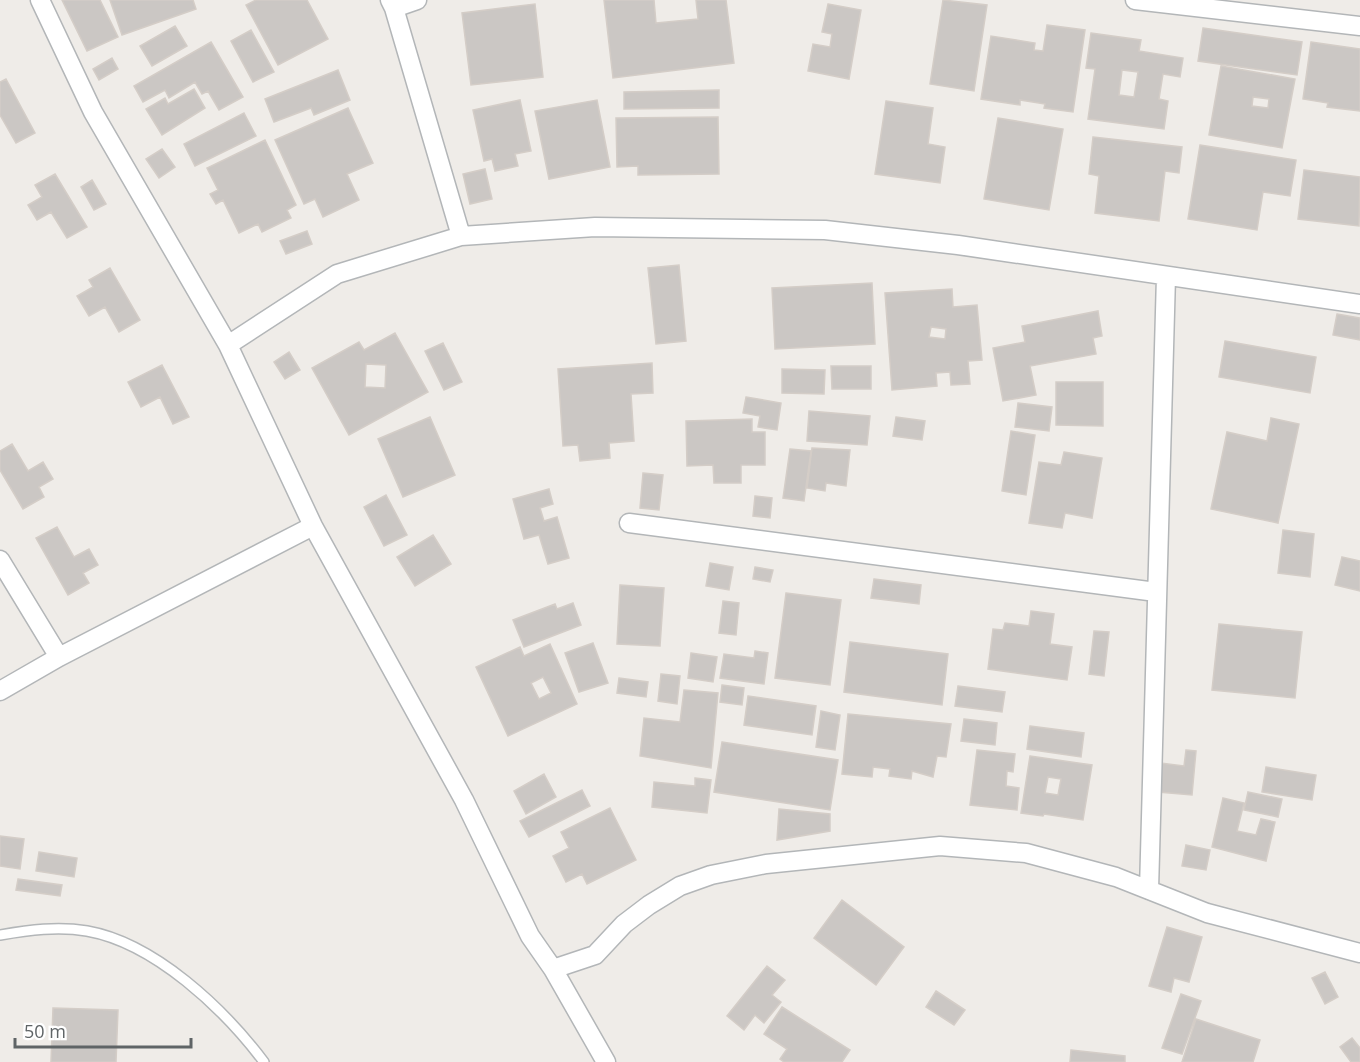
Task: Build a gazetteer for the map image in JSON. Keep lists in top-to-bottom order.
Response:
{
  "scale_bar": "50 m"
}
